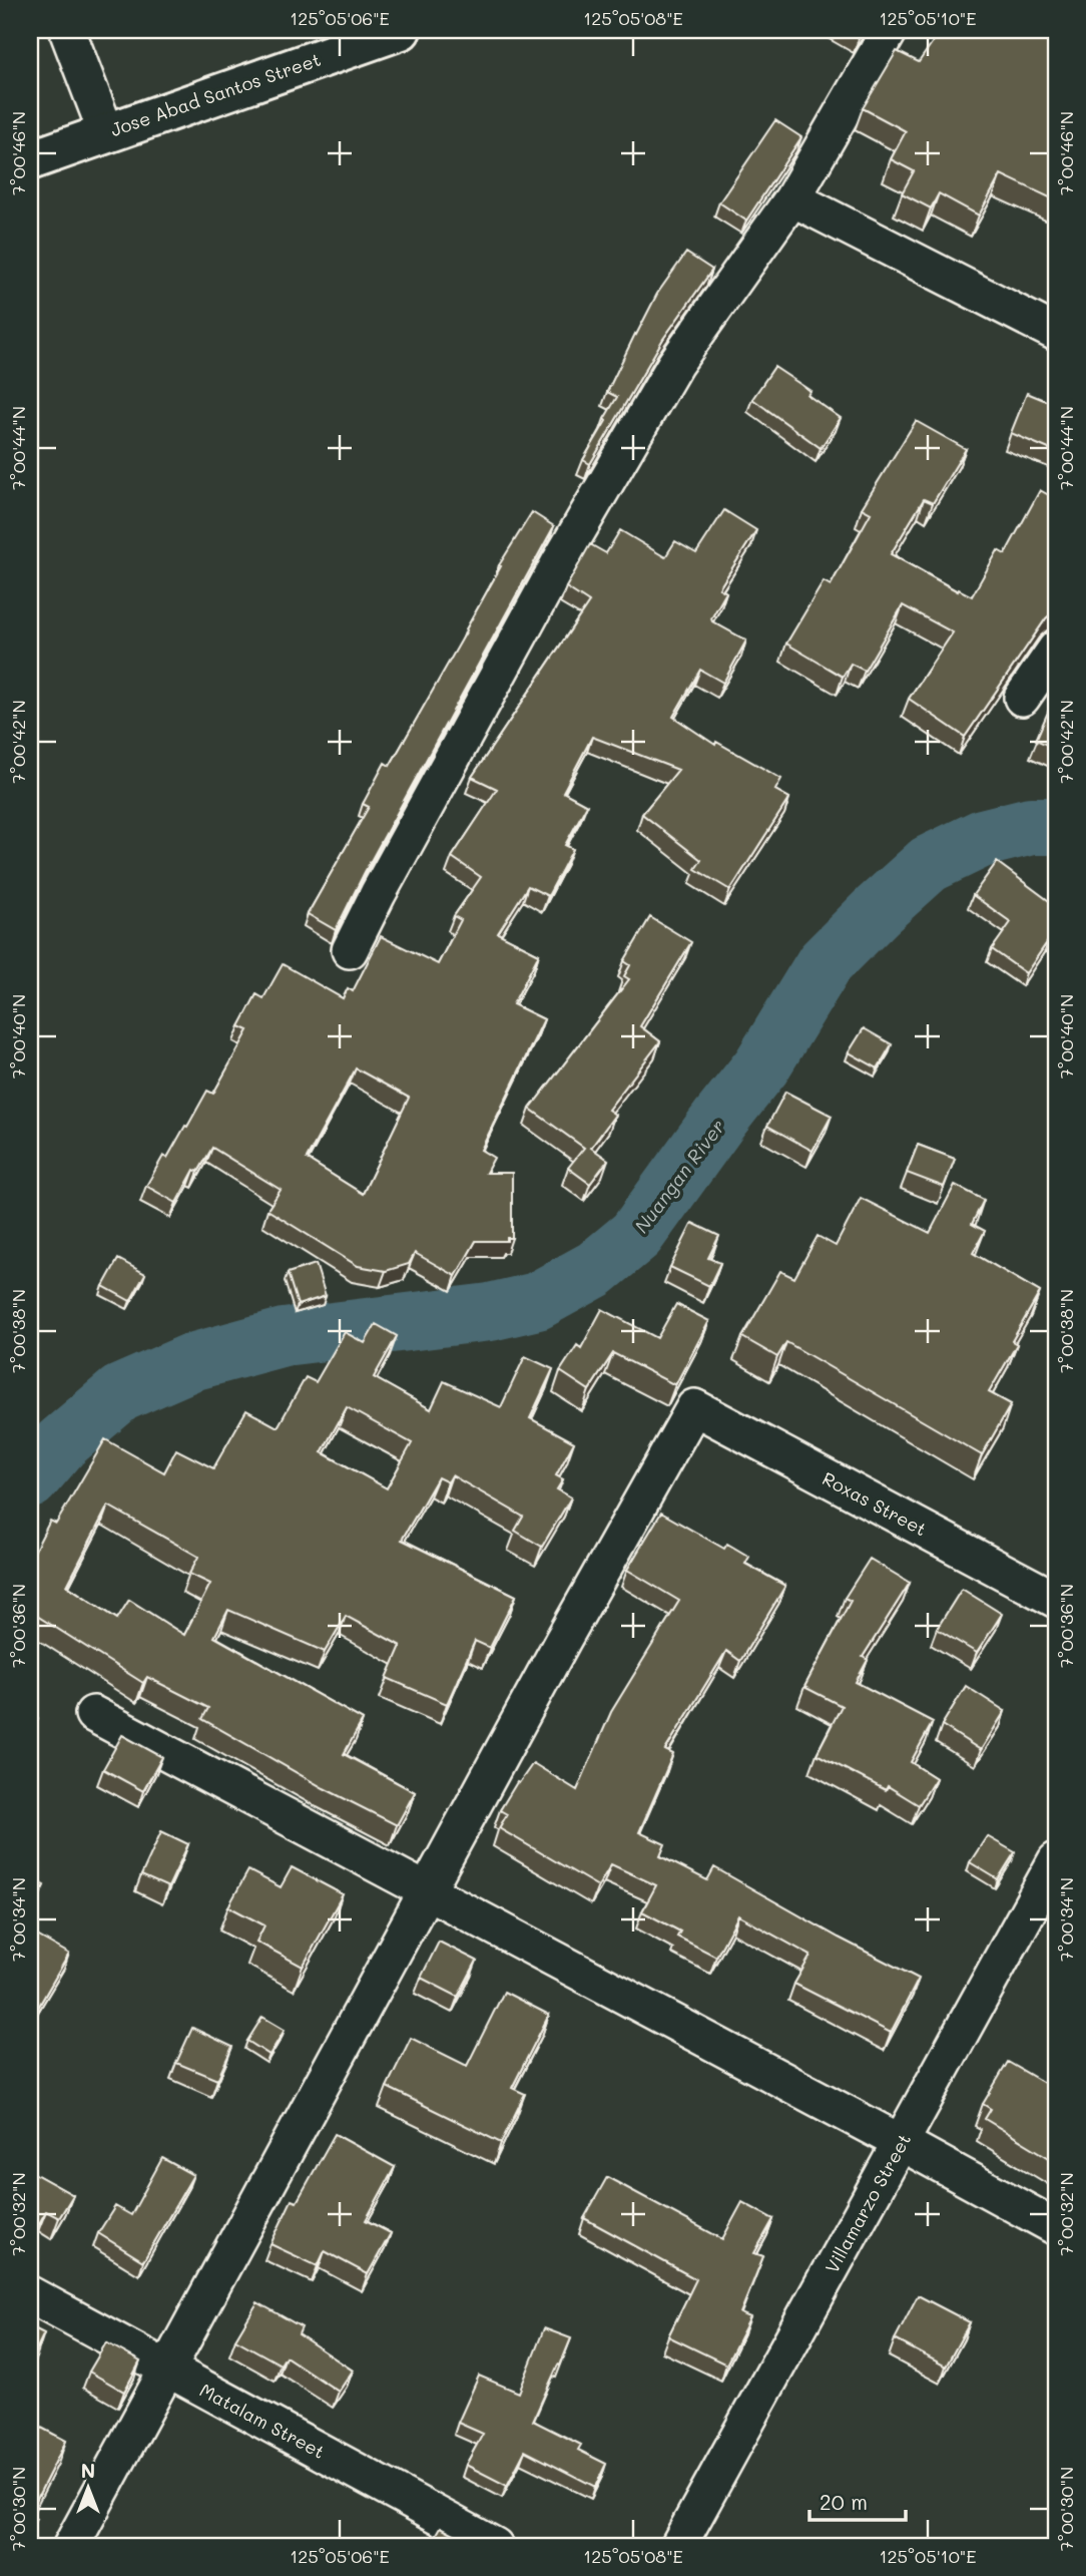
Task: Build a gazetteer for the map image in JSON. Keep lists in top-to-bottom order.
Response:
{
  "streets": {
    "main road": ["Jose Abad Santos Street"],
    "street": ["Roxas Street", "Villamarzo Street", "Matalam Street"]
  },
  "water": ["Nuangan River"],
  "scale_bar": "20 m",
  "north": "top",
  "coordinates": [
    "125°05'06\"E",
    "125°05'08\"E",
    "125°05'10\"E",
    "7°00'46\"N",
    "7°00'44\"N",
    "7°00'42\"N",
    "7°00'40\"N",
    "7°00'38\"N",
    "7°00'36\"N",
    "7°00'34\"N",
    "7°00'32\"N",
    "7°00'30\"N"
  ]
}
